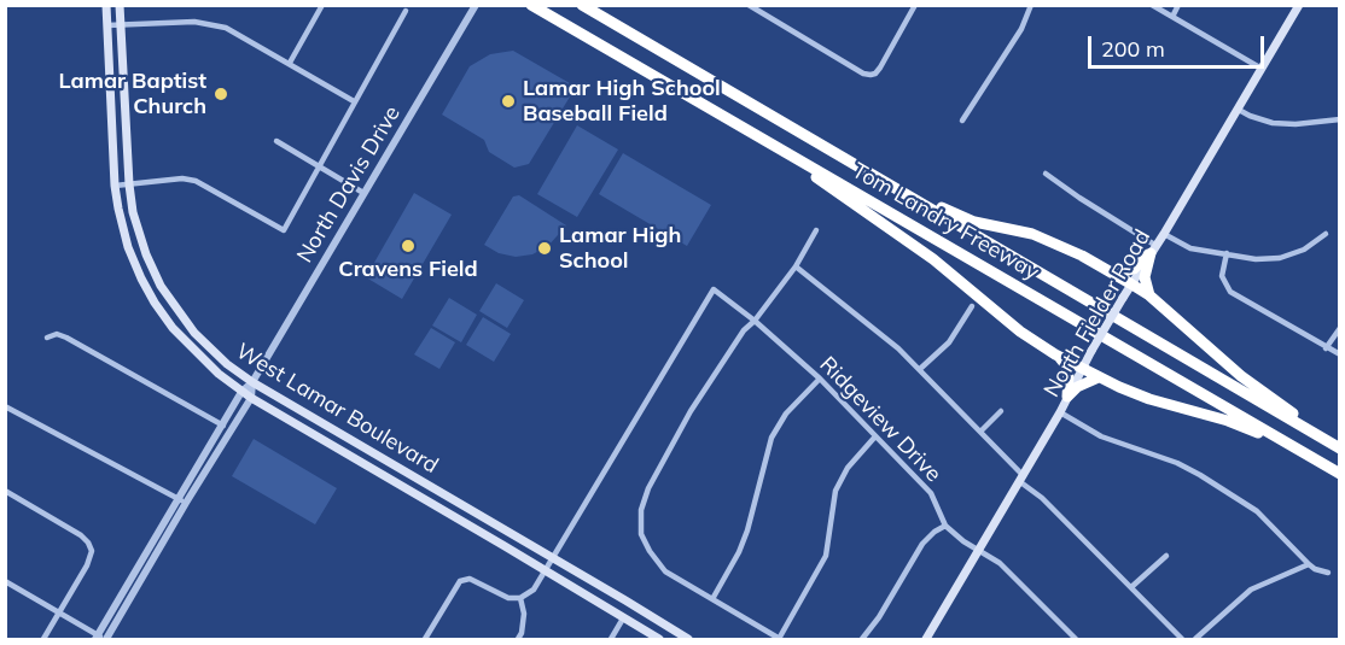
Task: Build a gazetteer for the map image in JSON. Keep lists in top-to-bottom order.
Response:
{
  "streets": {
    "highway": ["Tom Landry Freeway"],
    "main road": ["North Fielder Road", "West Lamar Boulevard"],
    "street": ["North Davis Drive", "Ridgeview Drive"]
  },
  "crossings": [
    ["North Davis Drive", "West Lamar Boulevard"],
    ["North Fielder Road", "Ridgeview Drive"],
    ["West Lamar Boulevard", "Ridgeview Drive"]
  ],
  "places": [
    "Lamar Baptist Church",
    "Lamar High School Baseball Field",
    "Cravens Field",
    "Lamar High School"
  ],
  "scale_bar": "200 m"
}
